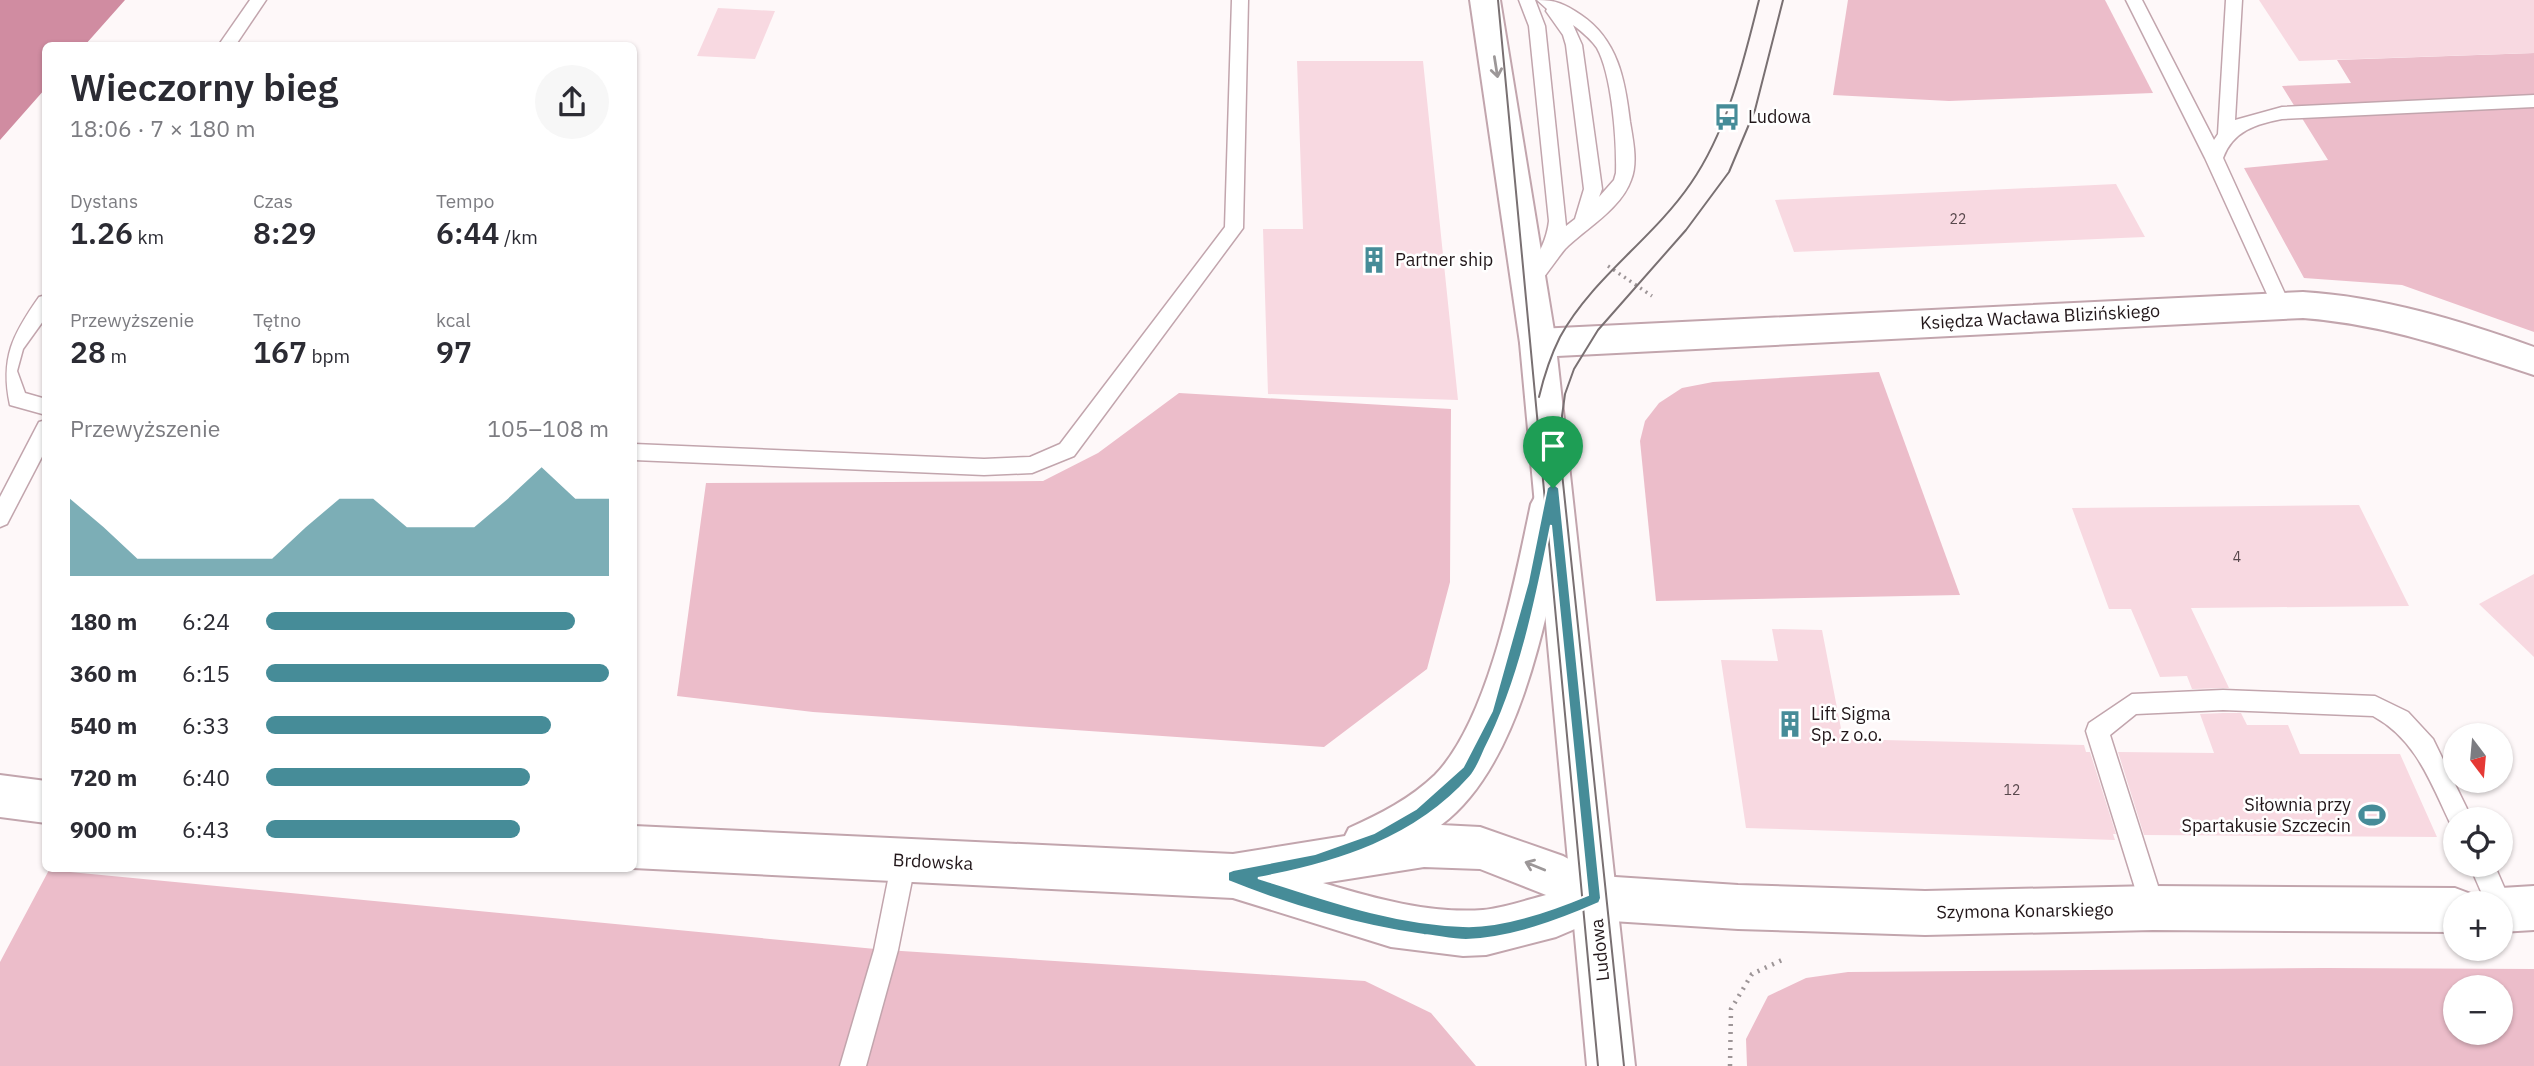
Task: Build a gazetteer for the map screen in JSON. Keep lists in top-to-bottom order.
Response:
{
  "streets": {
    "street": [
      "Księdza Wacława Blizińskiego",
      "Brdowska",
      "Szymona Konarskiego",
      "Ludowa"
    ]
  },
  "crossings": [
    ["Księdza Wacława Blizińskiego", "Ludowa"],
    ["Brdowska", "Szymona Konarskiego"],
    ["Brdowska", "Ludowa"],
    ["Szymona Konarskiego", "Ludowa"]
  ],
  "places": {
    "bus stop": ["Ludowa"],
    "building": ["Partner ship", "Lift Sigma Sp. z o.o."],
    "sports": ["Siłownia przy Spartakusie Szczecin"]
  },
  "house_numbers": ["22", "4", "12"],
  "north": "bottom",
  "page": {
    "heading": ["Wieczorny bieg", "18:06 · 7 × 180 m"],
    "stats": [
      ["Dystans", "1.26 km"],
      ["Czas", "8:29"],
      ["Tempo", "6:44 /km"],
      ["Przewyższenie", "28 m"],
      ["Tętno", "167 bpm"],
      ["kcal", "97"]
    ],
    "chart": ["Przewyższenie", "105–108 m"],
    "list": [
      {
        "name": "180 m",
        "note": "6:24"
      },
      {
        "name": "360 m",
        "note": "6:15"
      },
      {
        "name": "540 m",
        "note": "6:33"
      },
      {
        "name": "720 m",
        "note": "6:40"
      },
      {
        "name": "900 m",
        "note": "6:43"
      }
    ],
    "map_buttons": ["+", "−"]
  }
}
